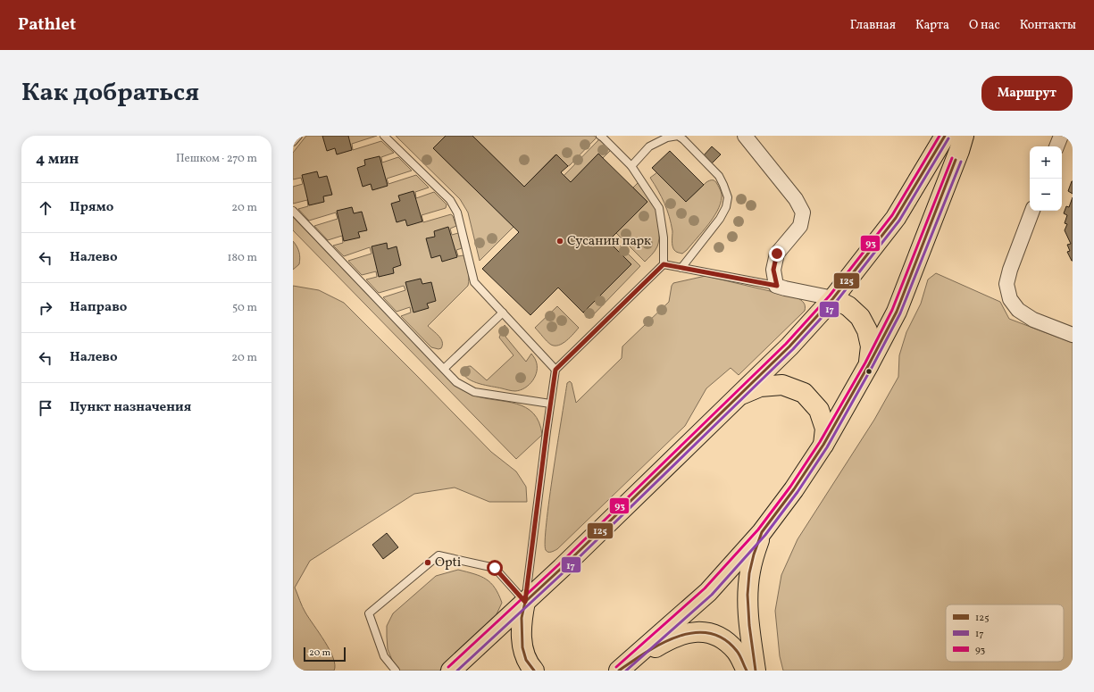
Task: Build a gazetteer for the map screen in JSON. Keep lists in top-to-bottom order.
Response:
{
  "places": ["Сусанин парк", "Opti"],
  "lines": ["transit line 125", "transit line 93", "transit line 17"],
  "legend": ["125", "17", "93"],
  "scale_bar": "20 m",
  "page": {
    "header": "Pathlet",
    "nav": [
      "Главная",
      "Карта",
      "О нас",
      "Контакты"
    ],
    "title": "Как добраться",
    "buttons": "Маршрут",
    "heading": ["4 мин", "Пешком · 270 m"],
    "map_buttons": ["+", "−"],
    "list": [
      ["Прямо", "20 m"],
      ["Налево", "180 m"],
      ["Направо", "50 m"],
      ["Налево", "20 m"],
      "Пункт назначения"
    ],
    "scale": "20 m"
  }
}
